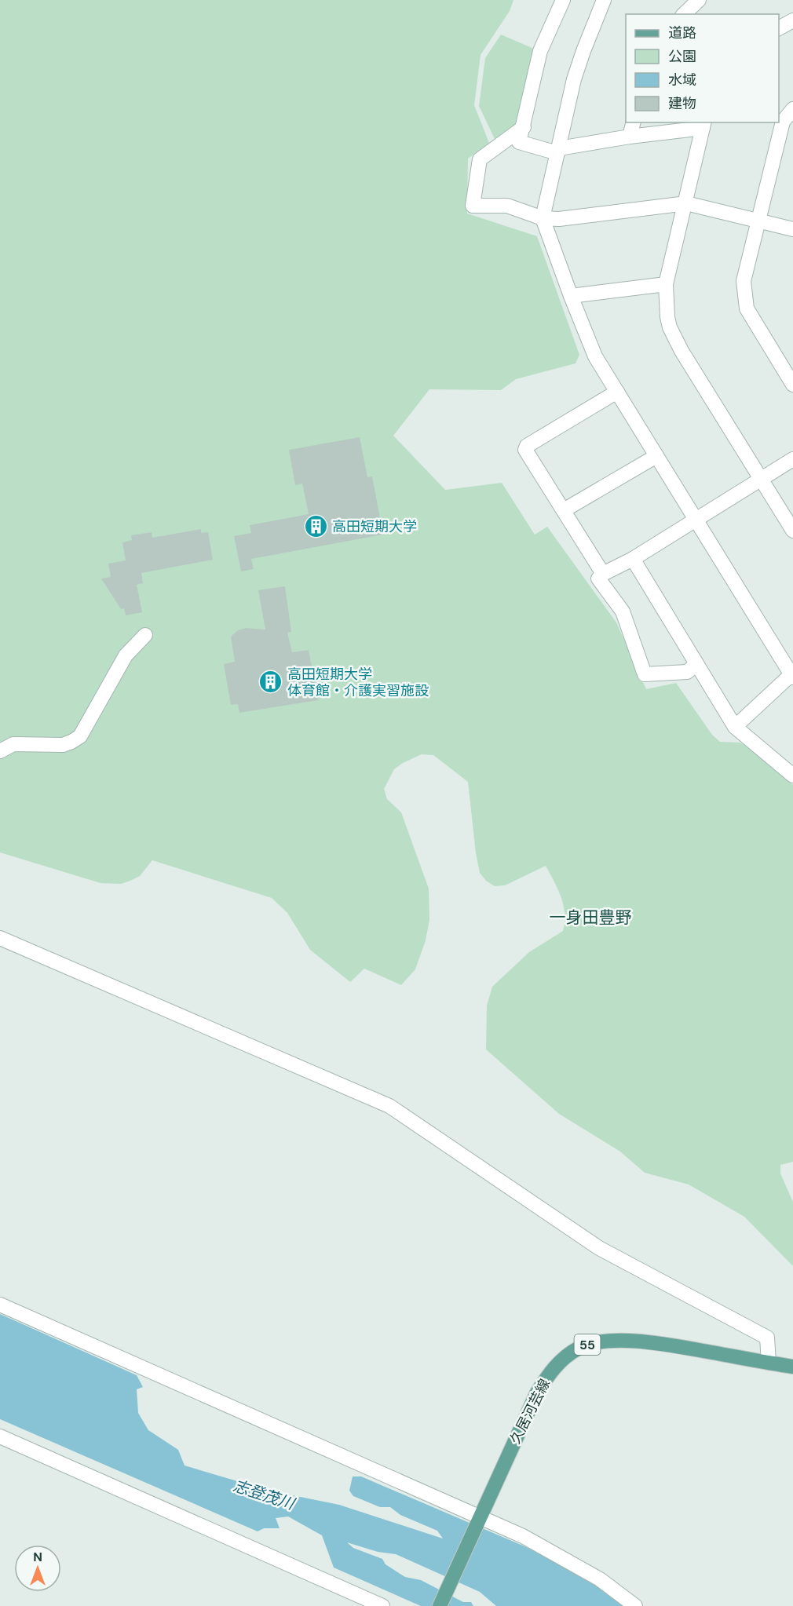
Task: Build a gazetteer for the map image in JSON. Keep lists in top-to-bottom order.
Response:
{
  "streets": {
    "main road": ["55", "久居河芸線"]
  },
  "districts": ["一身田豊野"],
  "water": ["志登茂川"],
  "places": {
    "building": ["高田短期大学", "高田短期大学 体育館・介護実習施設"]
  },
  "legend": [
    "道路",
    "公園",
    "水域",
    "建物"
  ],
  "north": "top"
}
